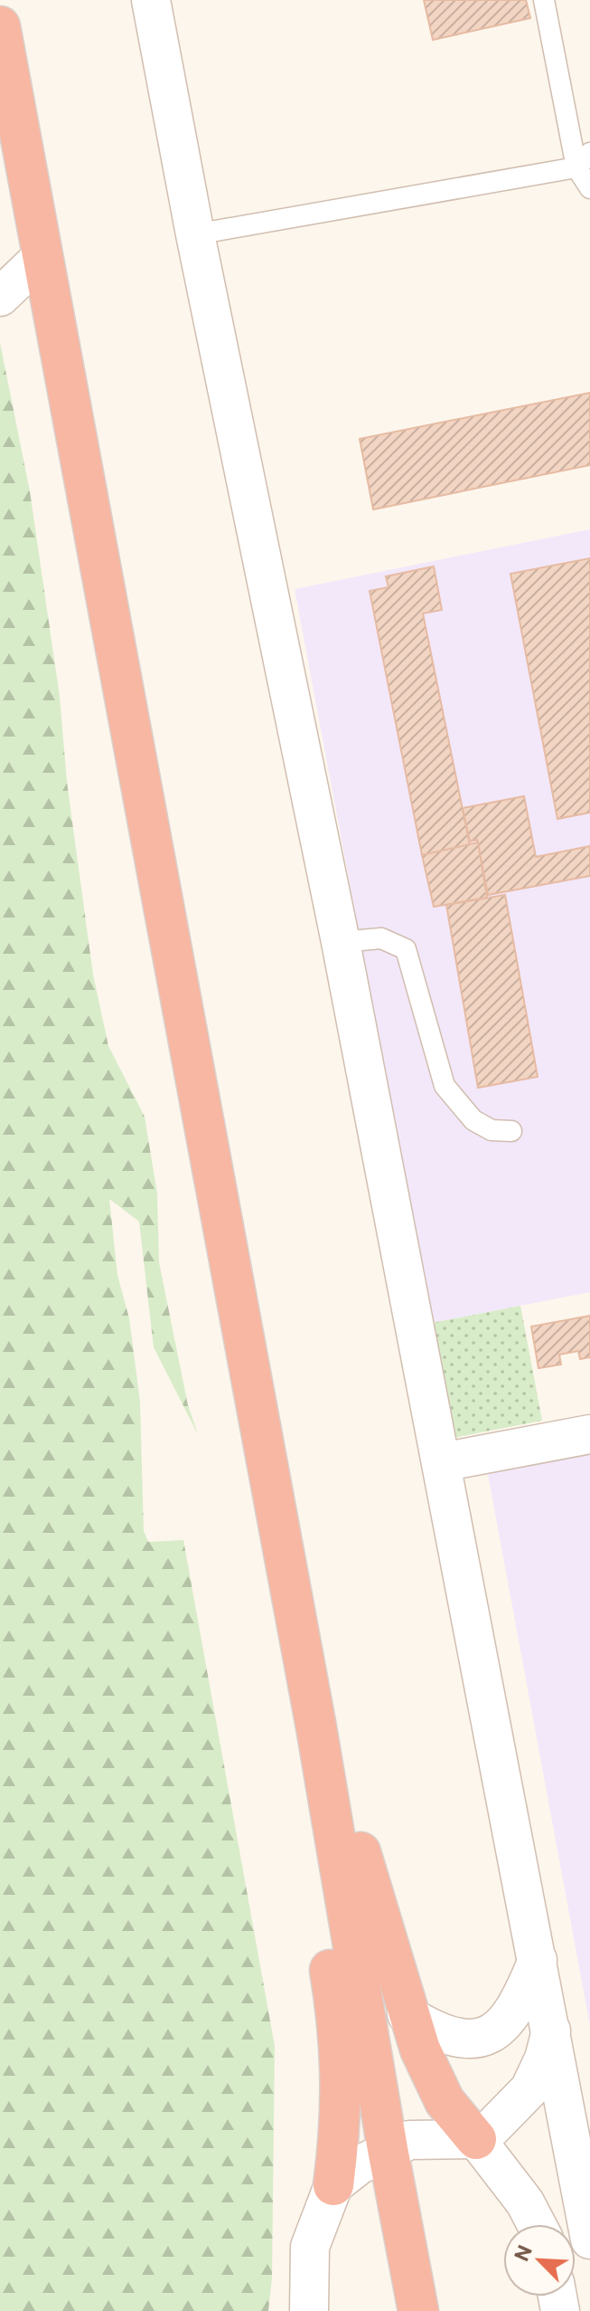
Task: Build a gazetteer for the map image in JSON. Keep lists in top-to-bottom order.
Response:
{
  "north": "top left"
}
